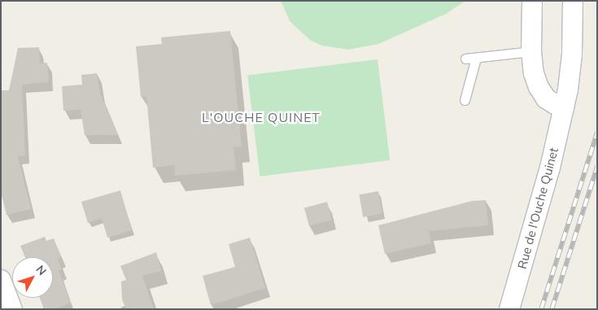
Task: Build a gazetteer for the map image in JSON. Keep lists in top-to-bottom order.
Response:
{
  "streets": {
    "street": ["Rue de l'Ouche Quinet"]
  },
  "districts": ["L'OUCHE QUINET"],
  "north": "top right"
}
